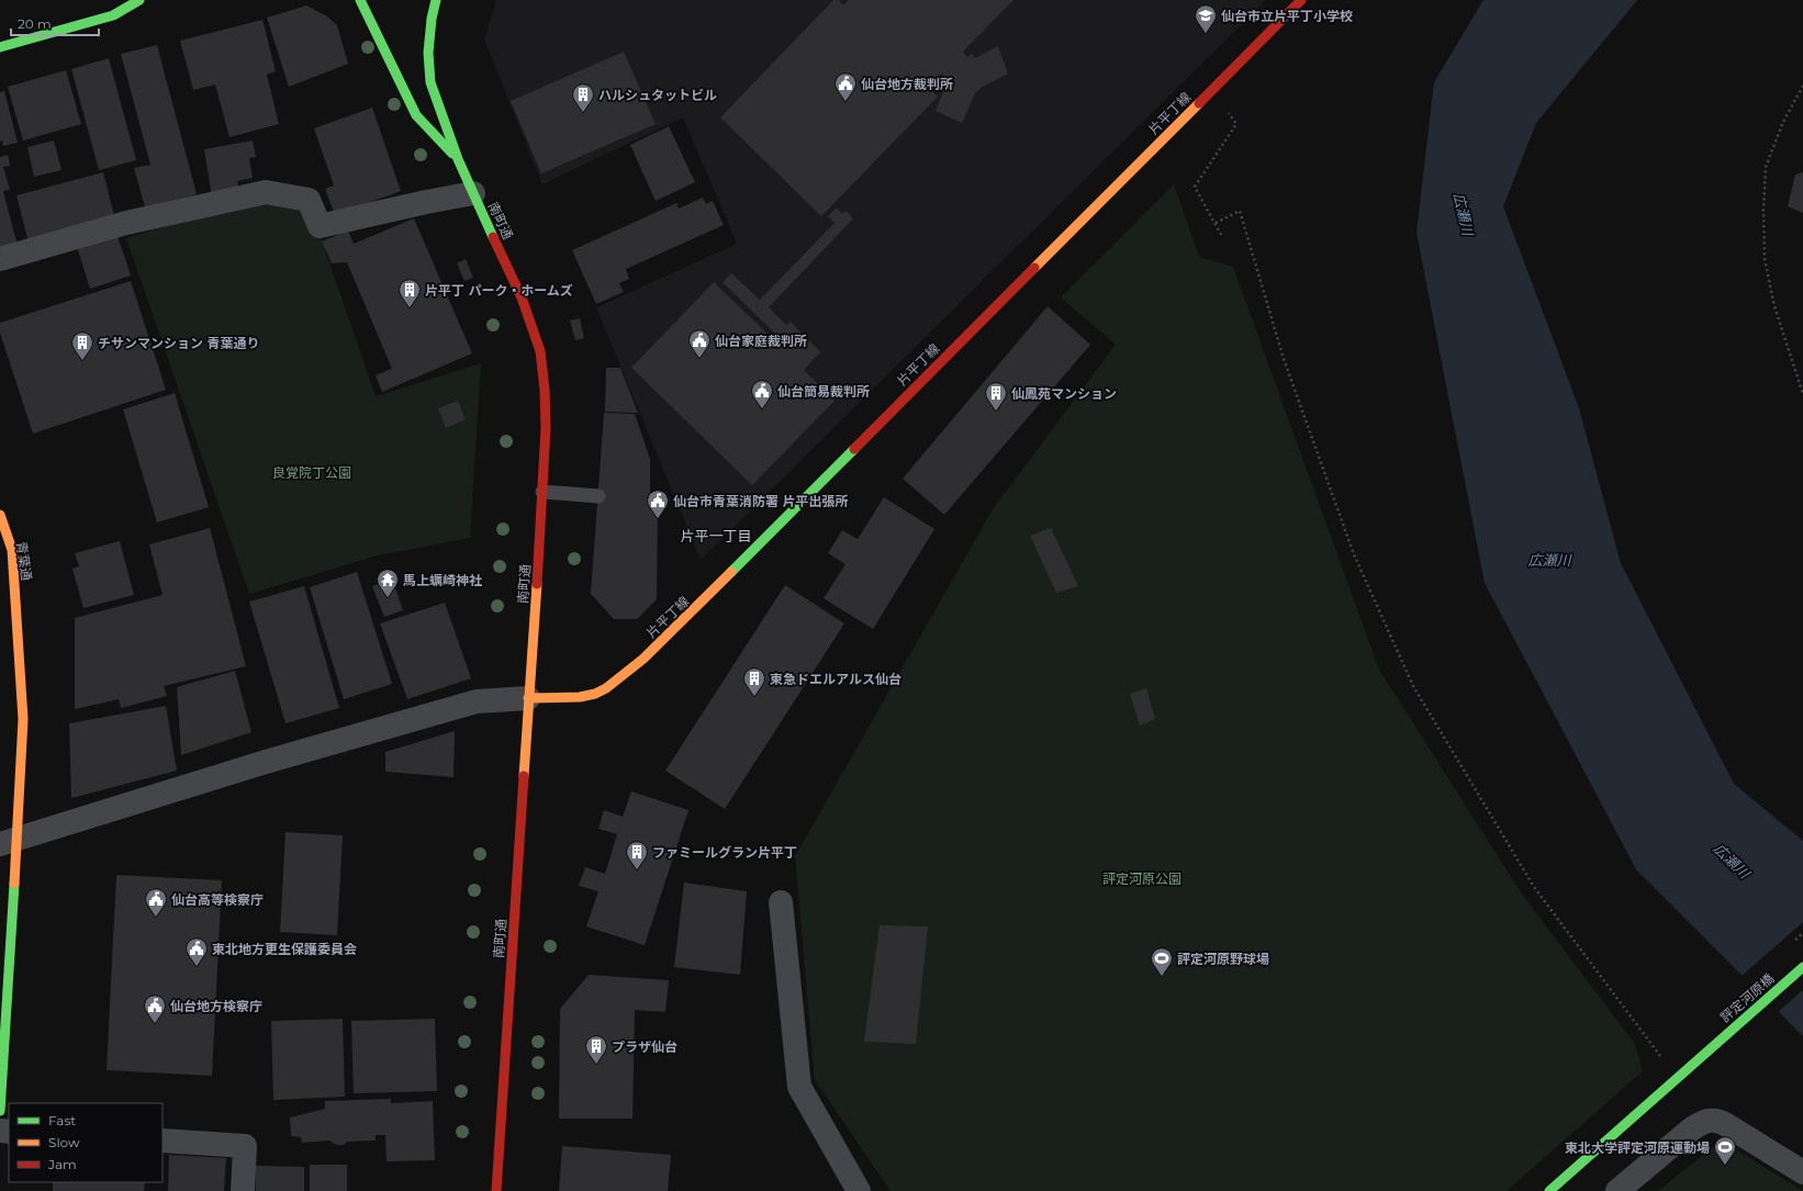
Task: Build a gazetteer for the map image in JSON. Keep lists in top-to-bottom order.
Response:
{
  "streets": {
    "street": [
      "片平丁線",
      "南町通",
      "青葉通",
      "評定河原橋"
    ]
  },
  "crossings": [
    ["片平丁線", "南町通"]
  ],
  "districts": ["片平一丁目"],
  "water": ["広瀬川"],
  "parks": ["良覚院丁公園", "評定河原公園"],
  "places": {
    "school or university": ["仙台市立片平丁小学校"],
    "public building": [
      "仙台地方裁判所",
      "仙台家庭裁判所",
      "仙台簡易裁判所",
      "仙台市青葉消防署 片平出張所",
      "仙台高等検察庁",
      "東北地方更生保護委員会",
      "仙台地方検察庁"
    ],
    "building": [
      "ハルシュタットビル",
      "片平丁 パーク・ホームズ",
      "チサンマンション 青葉通り",
      "仙鳳苑マンション",
      "東急ドエルアルス仙台",
      "ファミールグラン片平丁",
      "プラザ仙台"
    ],
    "temple": ["馬上蠣崎神社"],
    "sports": ["評定河原野球場", "東北大学評定河原運動場"]
  },
  "legend": ["Fast", "Slow", "Jam"],
  "scale_bar": "20 m"
}
